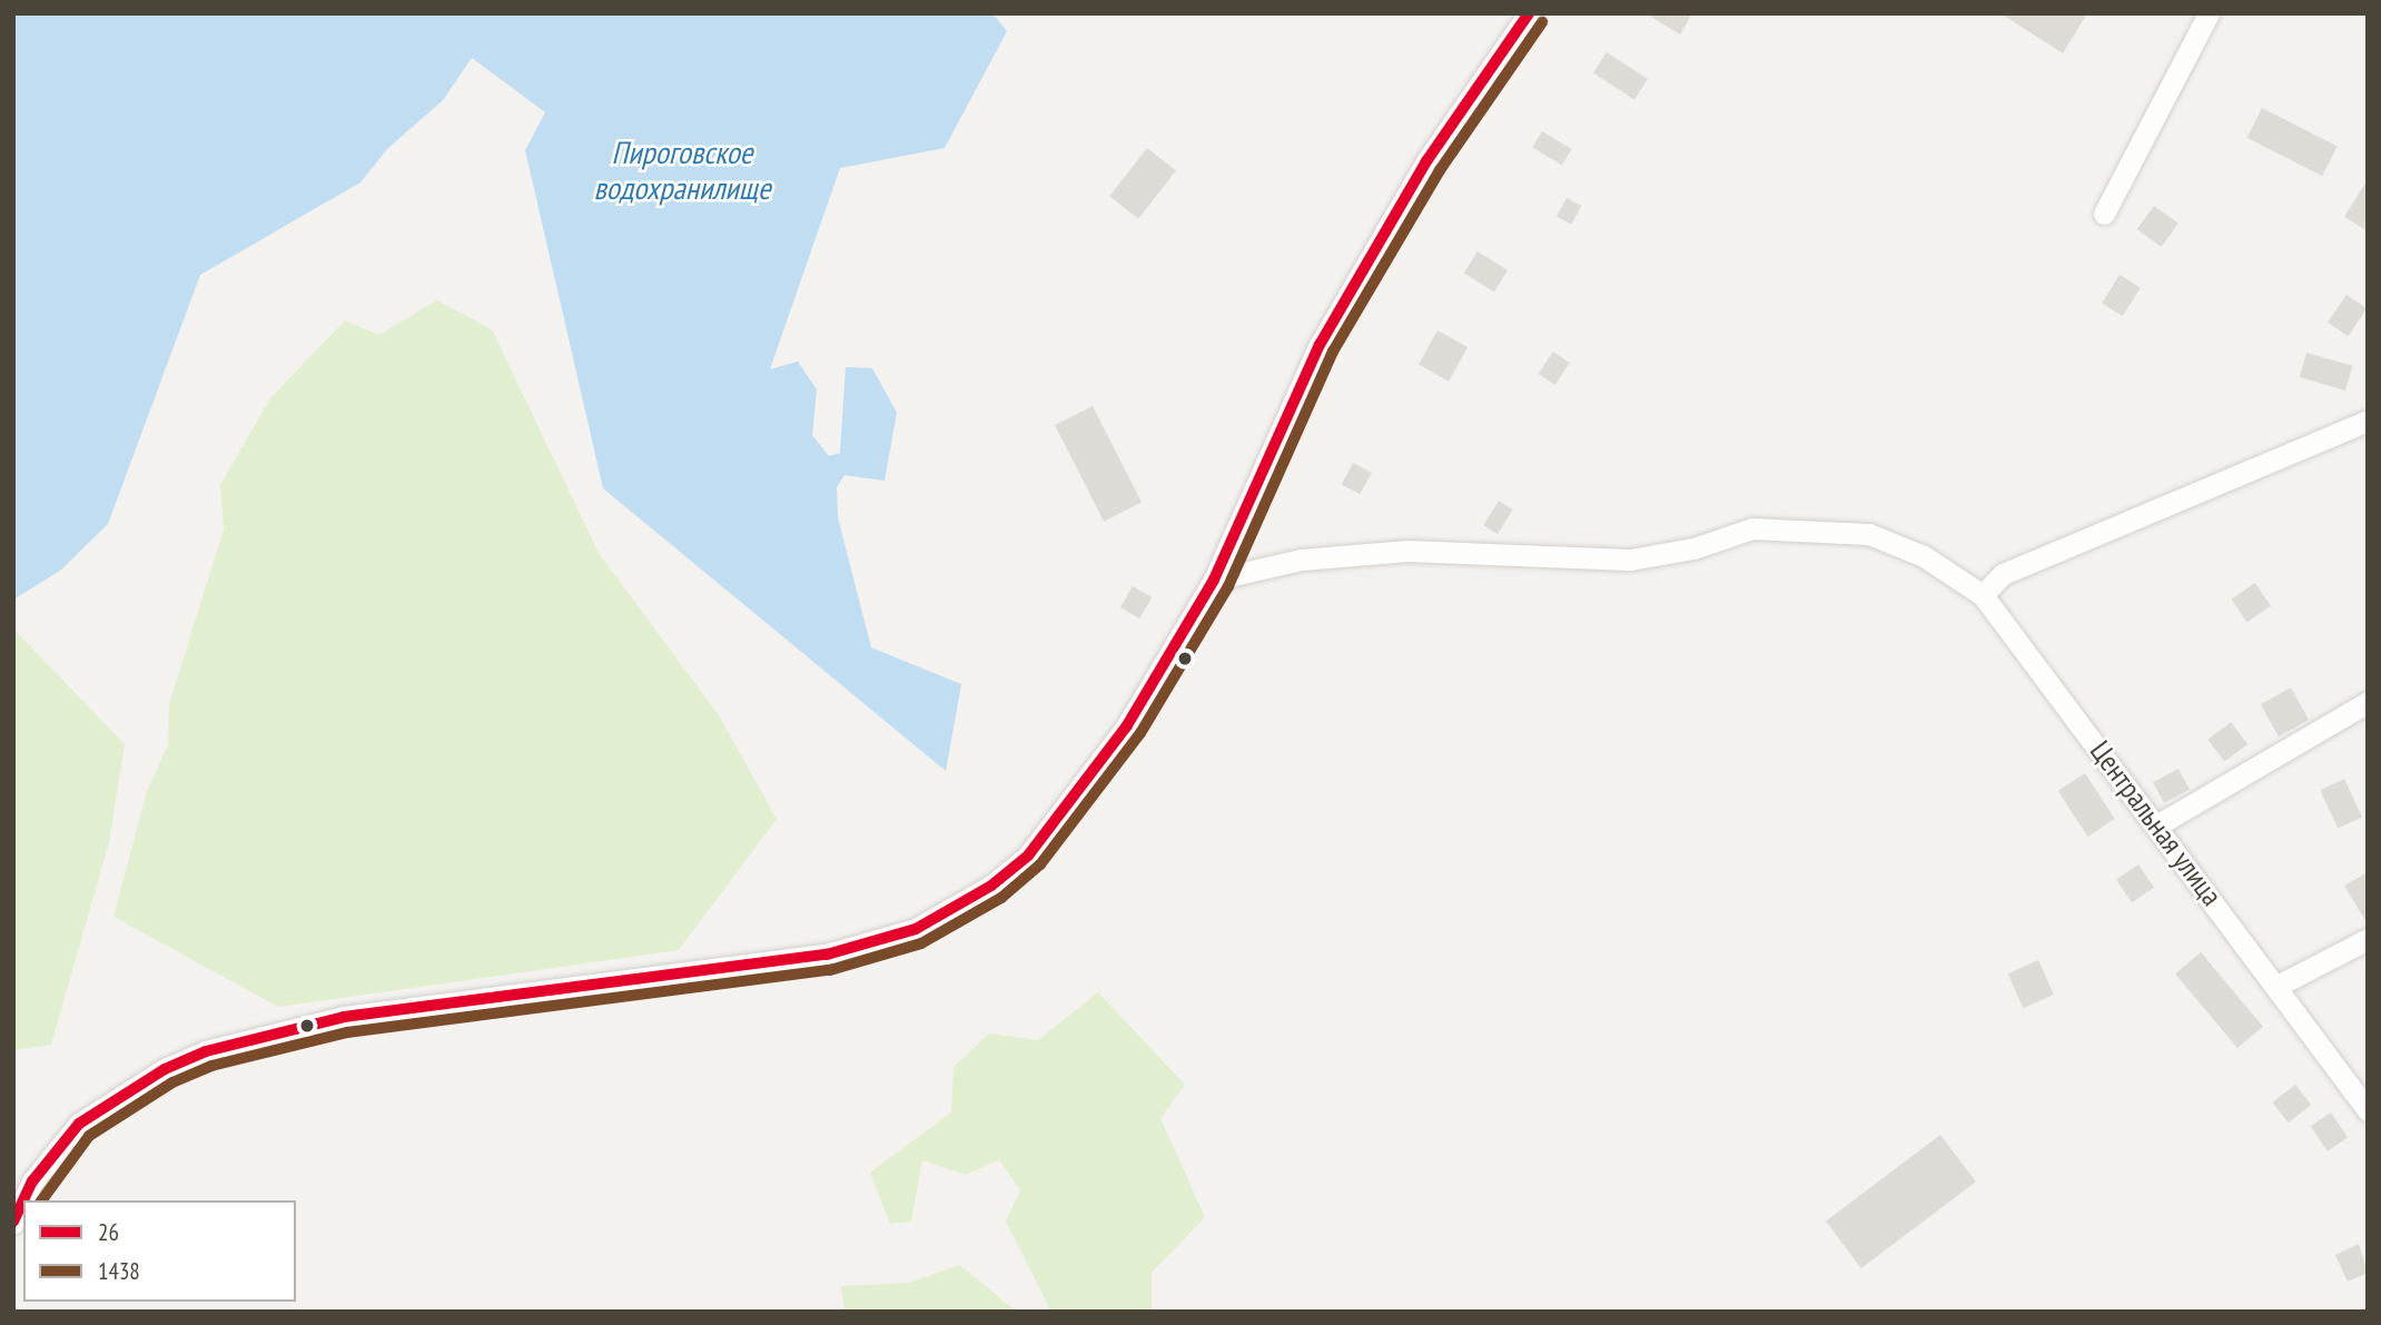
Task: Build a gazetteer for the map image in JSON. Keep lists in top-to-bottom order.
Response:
{
  "streets": {
    "street": ["Центральная улица"]
  },
  "water": ["Пироговское водохранилище"],
  "lines": ["transit line 26", "transit line 1438"],
  "legend": ["26", "1438"]
}
